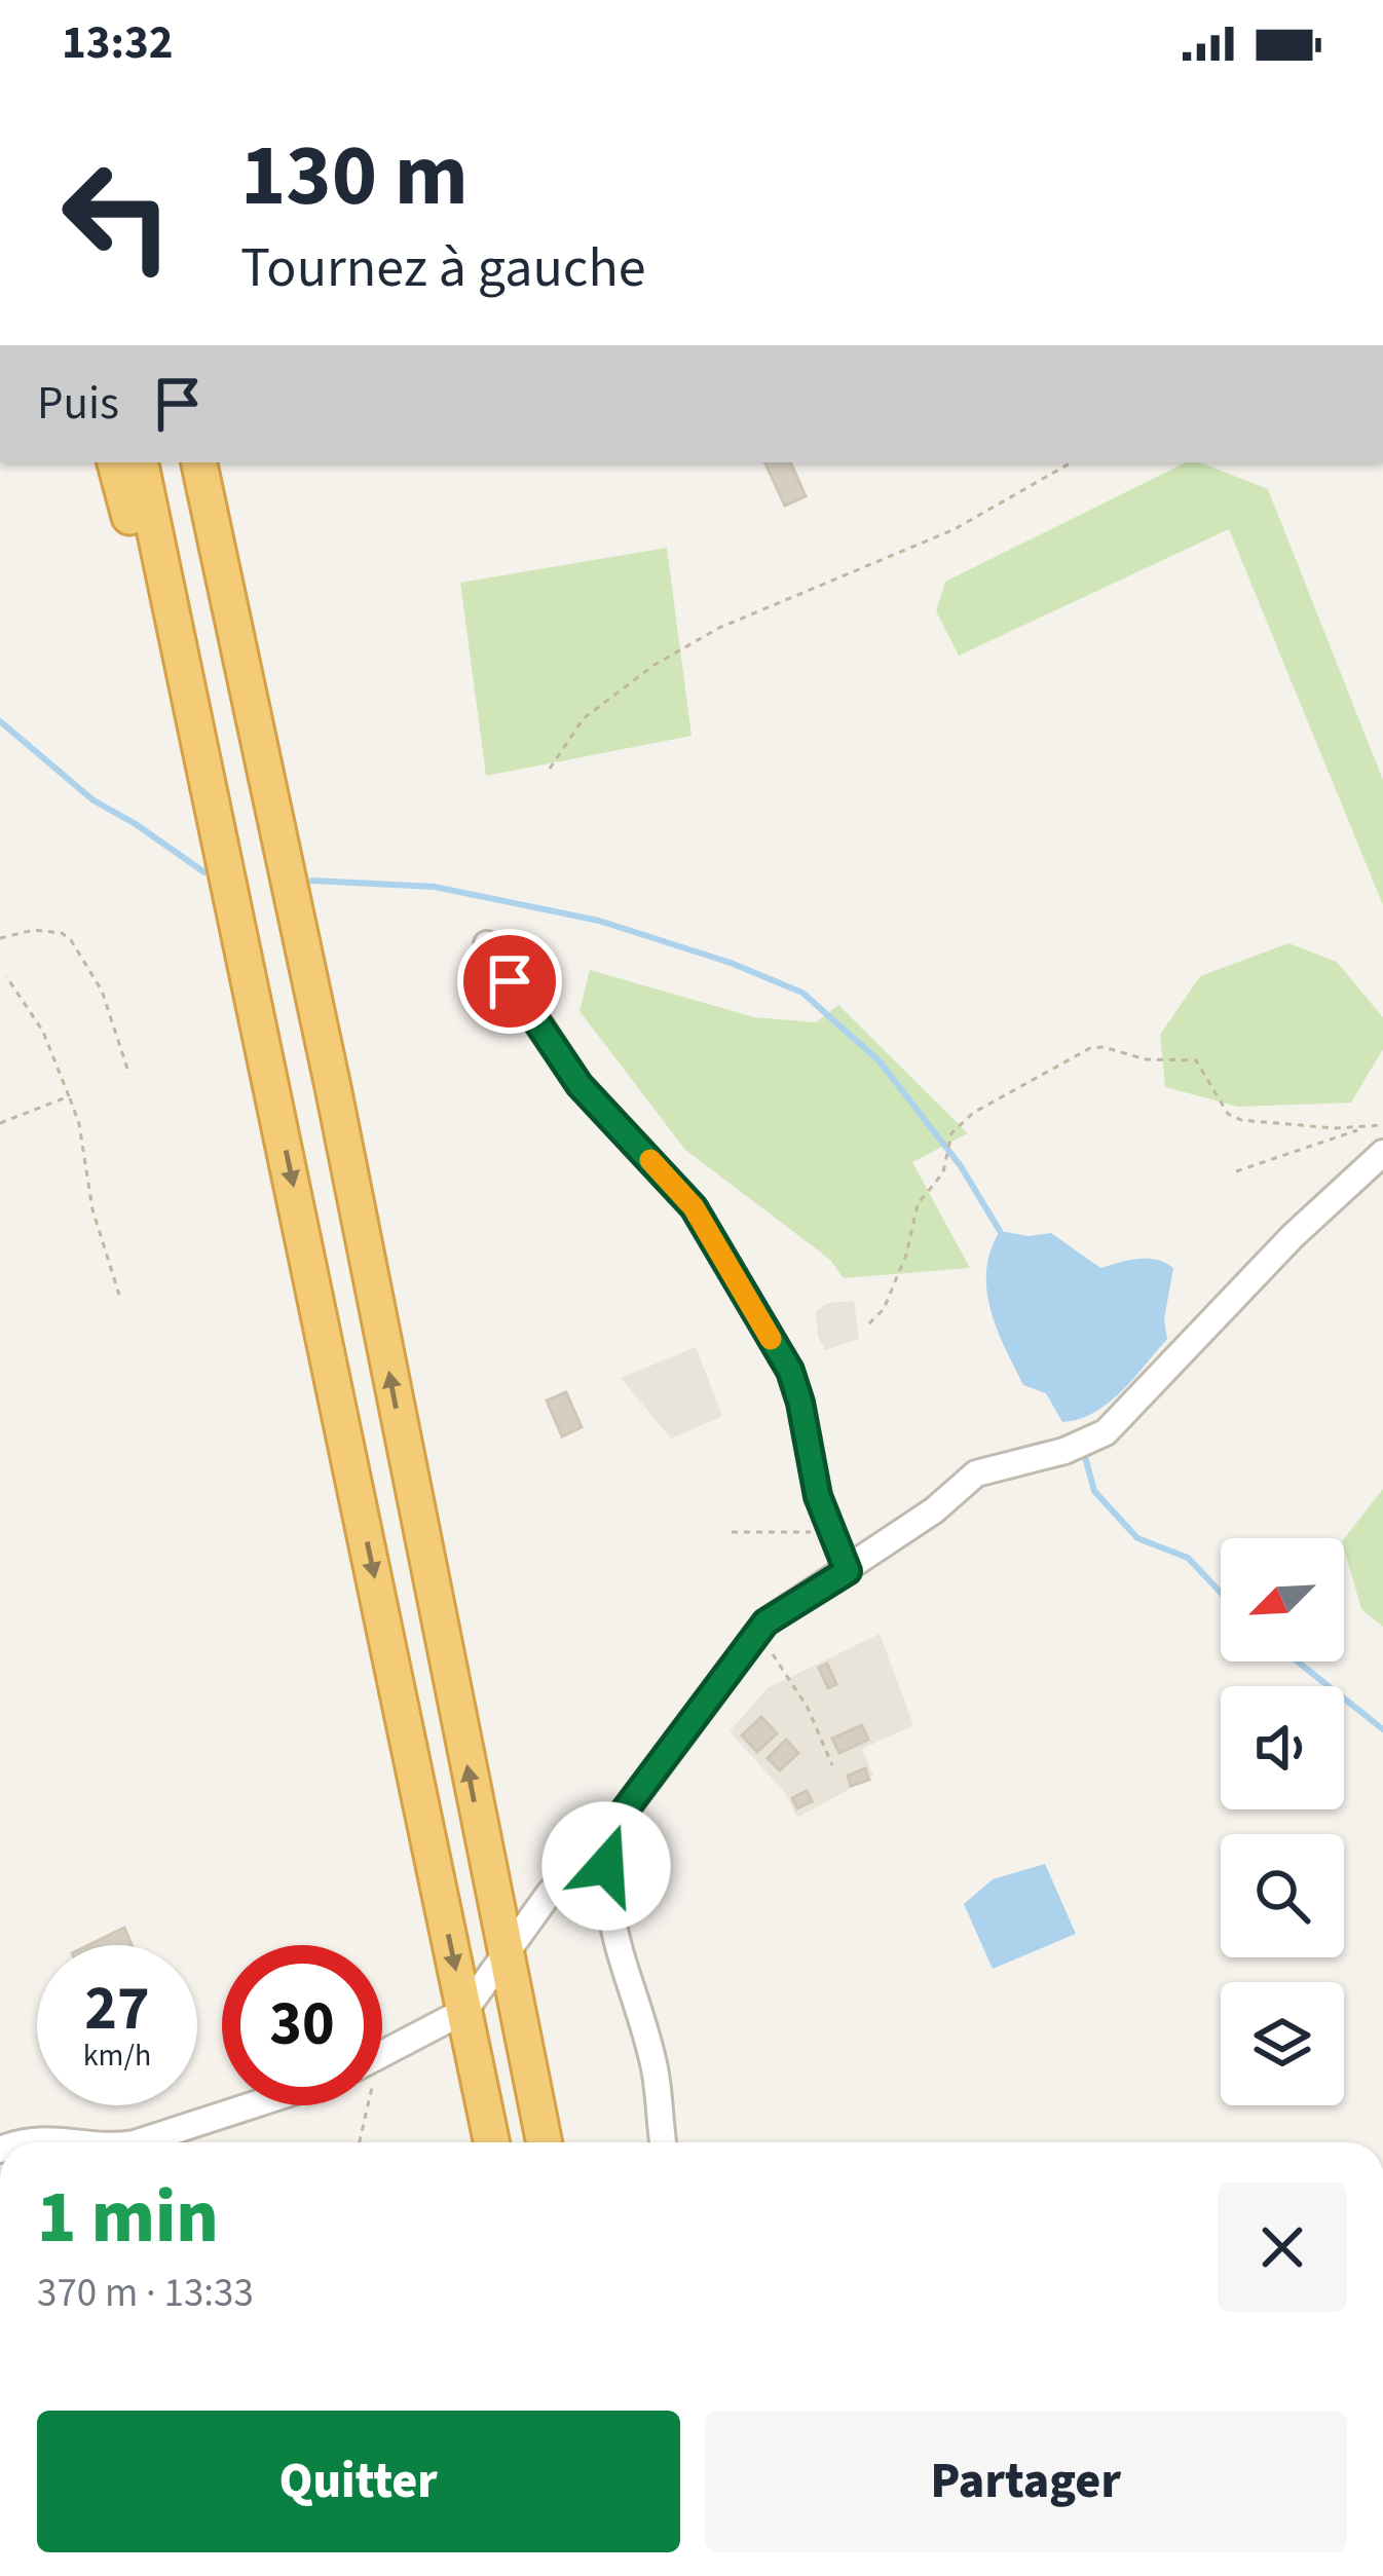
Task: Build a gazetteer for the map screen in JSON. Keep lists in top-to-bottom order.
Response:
{
  "north": "bottom left",
  "page": {
    "status": "13:32",
    "turn": ["130 m", "Tournez à gauche"],
    "then": "Puis",
    "speed": "27 km/h",
    "limit": "30",
    "heading": ["1 min", "370 m · 13:33"],
    "buttons": ["Quitter", "Partager"]
  }
}
